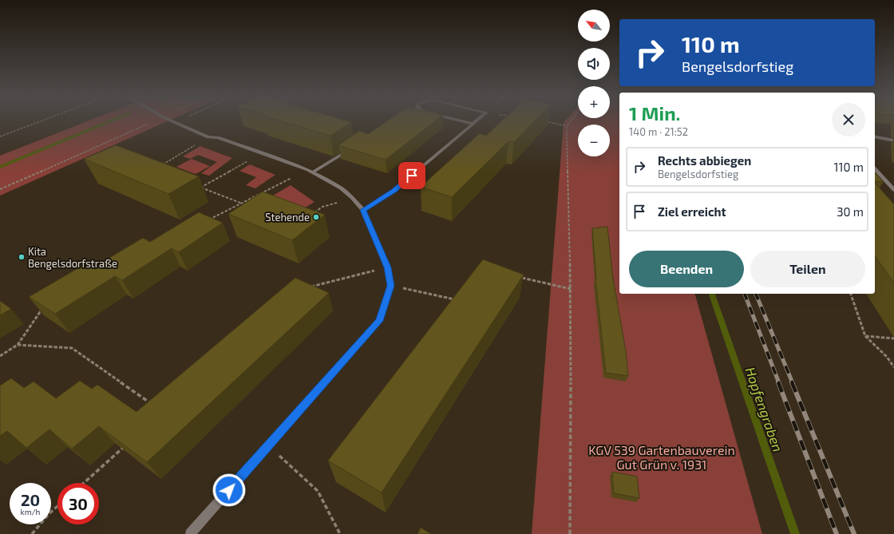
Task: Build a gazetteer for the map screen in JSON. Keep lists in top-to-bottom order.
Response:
{
  "water": ["Hopfengraben"],
  "parks": ["KGV 539 Gartenbauverein Gut Grün v. 1931"],
  "places": ["Stehende", "Kita Bengelsdorfstraße"],
  "north": "top left",
  "page": {
    "map_buttons": ["+", "−"],
    "turn": ["110 m", "Bengelsdorfstieg"],
    "heading": ["1 Min.", "140 m · 21:52"],
    "list": [
      {
        "name": "Rechts abbiegen",
        "note": "Bengelsdorfstieg",
        "value": "110 m"
      },
      {
        "name": "Ziel erreicht",
        "value": "30 m"
      }
    ],
    "buttons": ["Beenden", "Teilen"],
    "speed": "20 km/h",
    "limit": "30"
  }
}
